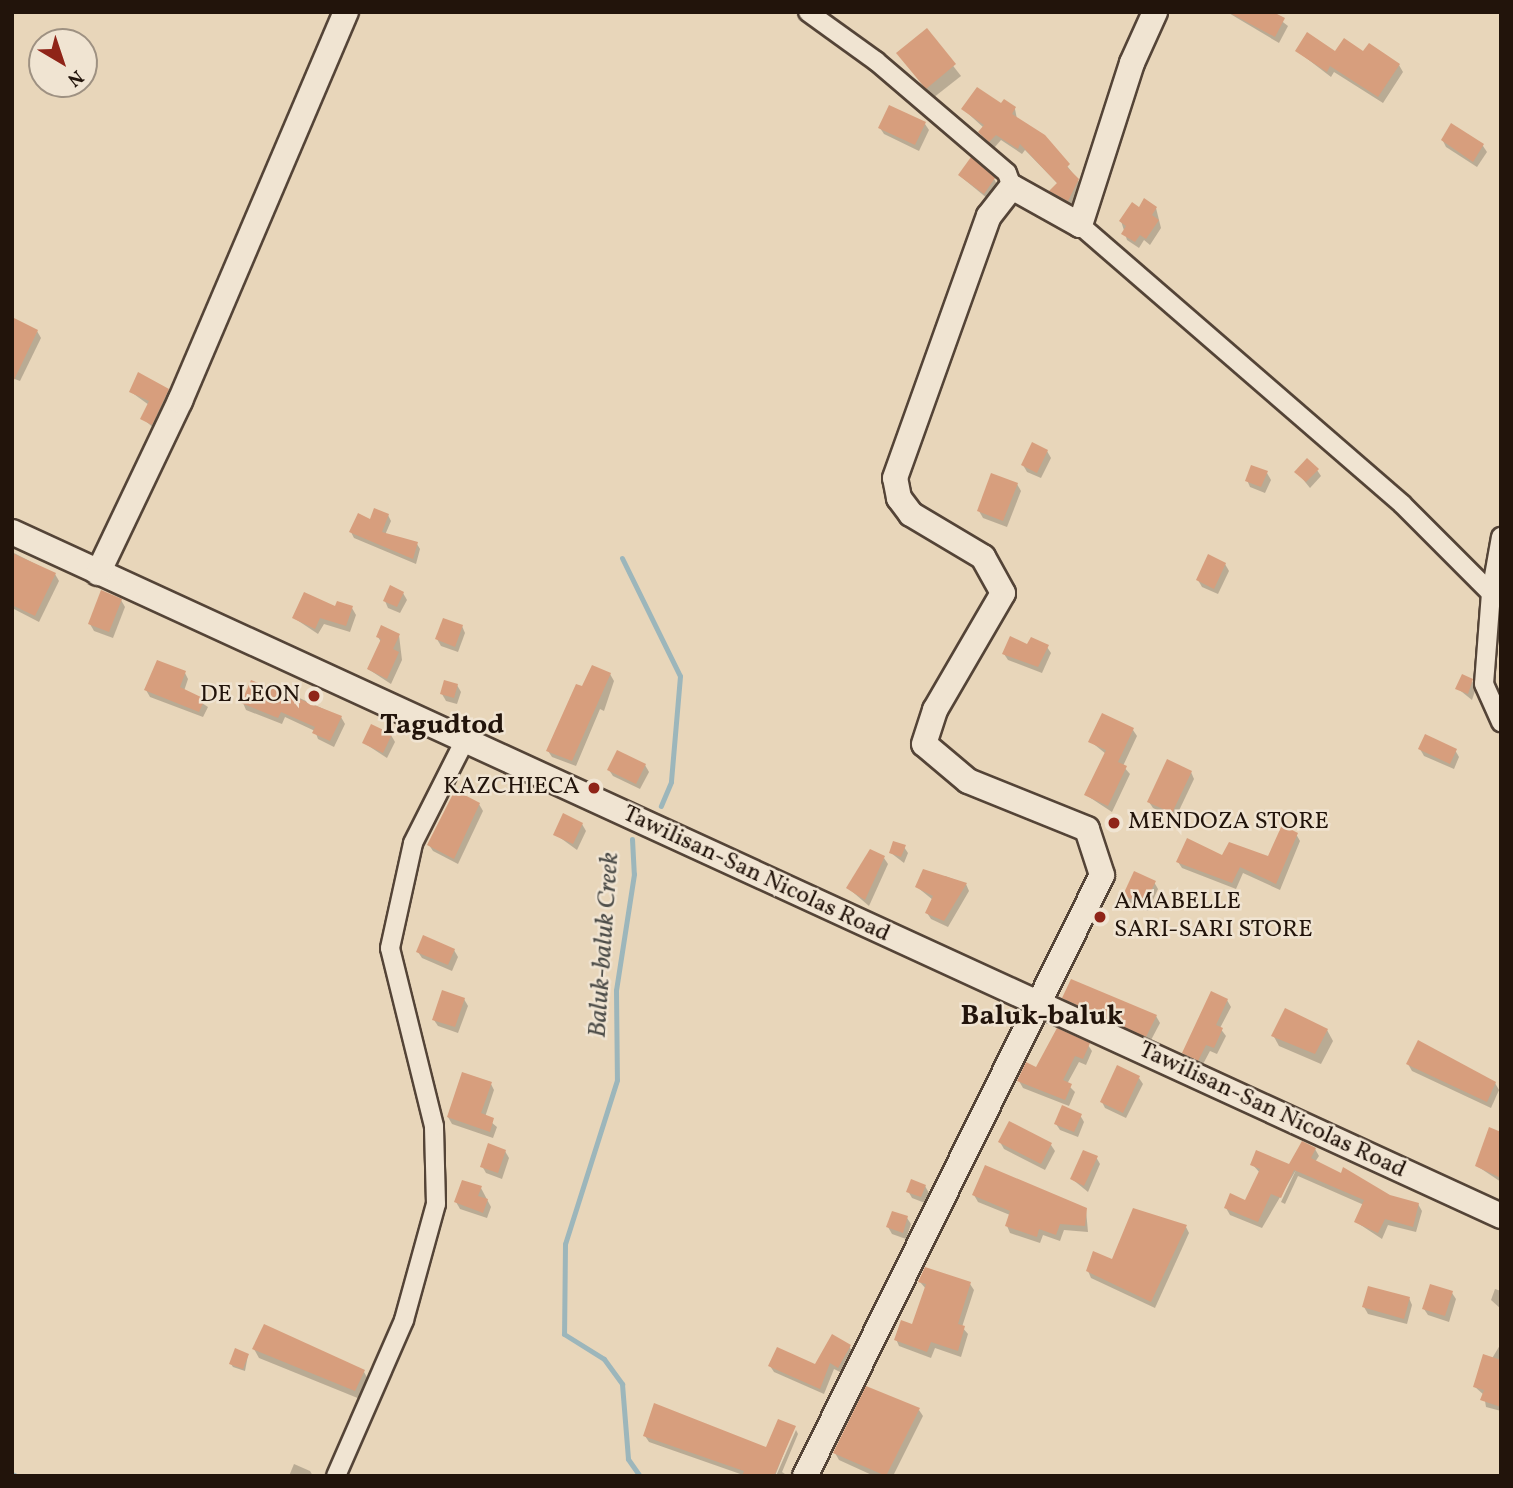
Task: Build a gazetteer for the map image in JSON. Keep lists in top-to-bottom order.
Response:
{
  "streets": {
    "street": ["Tawilisan-San Nicolas Road"]
  },
  "districts": ["Tagudtod", "Baluk-baluk"],
  "water": ["Baluk-baluk Creek"],
  "places": [
    "DE LEON",
    "KAZCHIECA",
    "MENDOZA STORE",
    "AMABELLE SARI-SARI STORE"
  ],
  "north": "bottom right"
}
